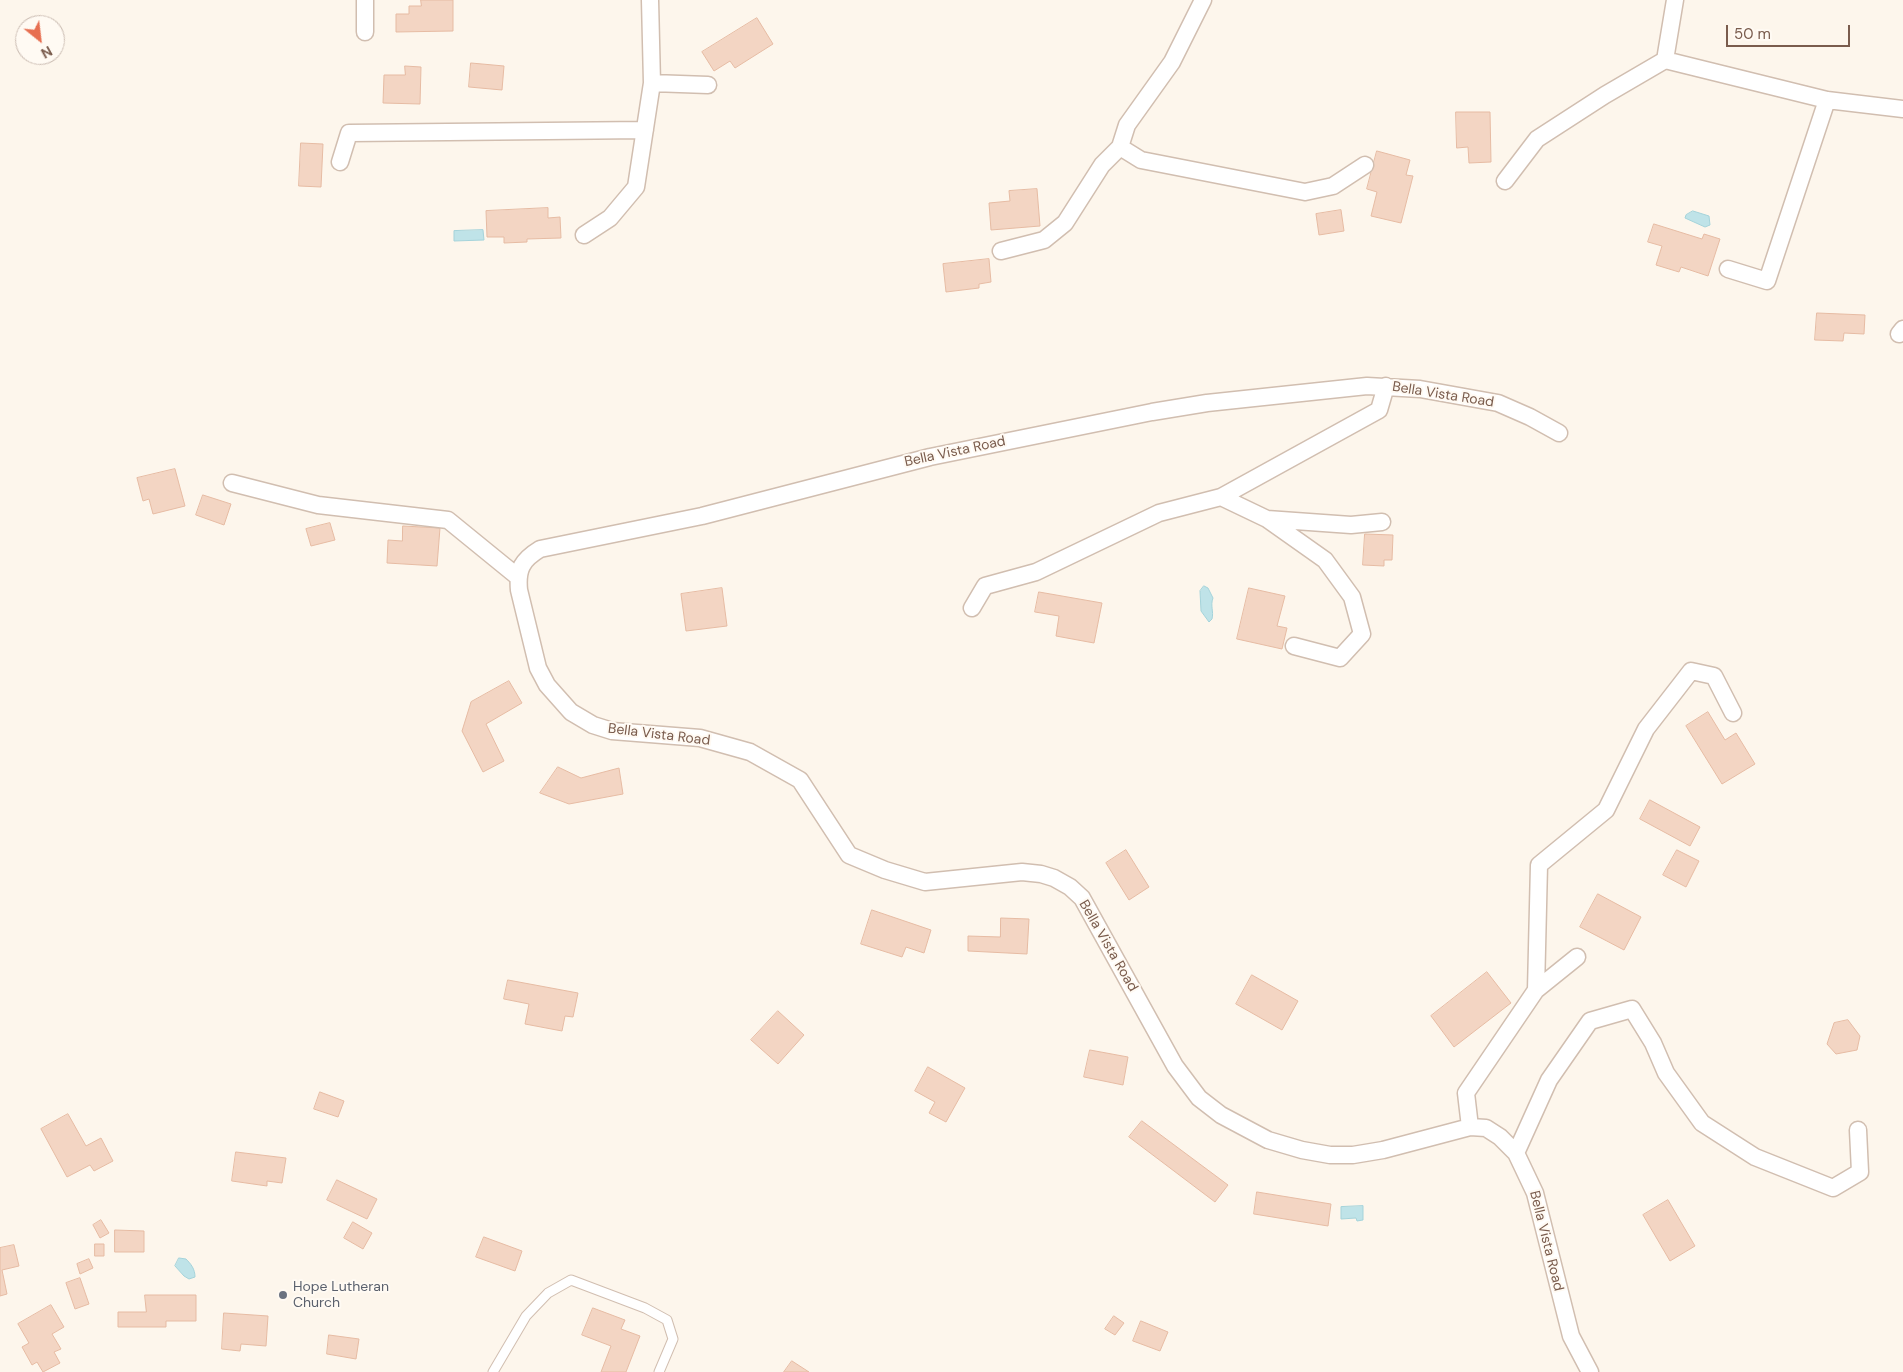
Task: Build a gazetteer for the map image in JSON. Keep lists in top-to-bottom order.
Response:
{
  "streets": {
    "street": ["Bella Vista Road"]
  },
  "places": ["Hope Lutheran Church"],
  "scale_bar": "50 m",
  "north": "bottom right"
}
